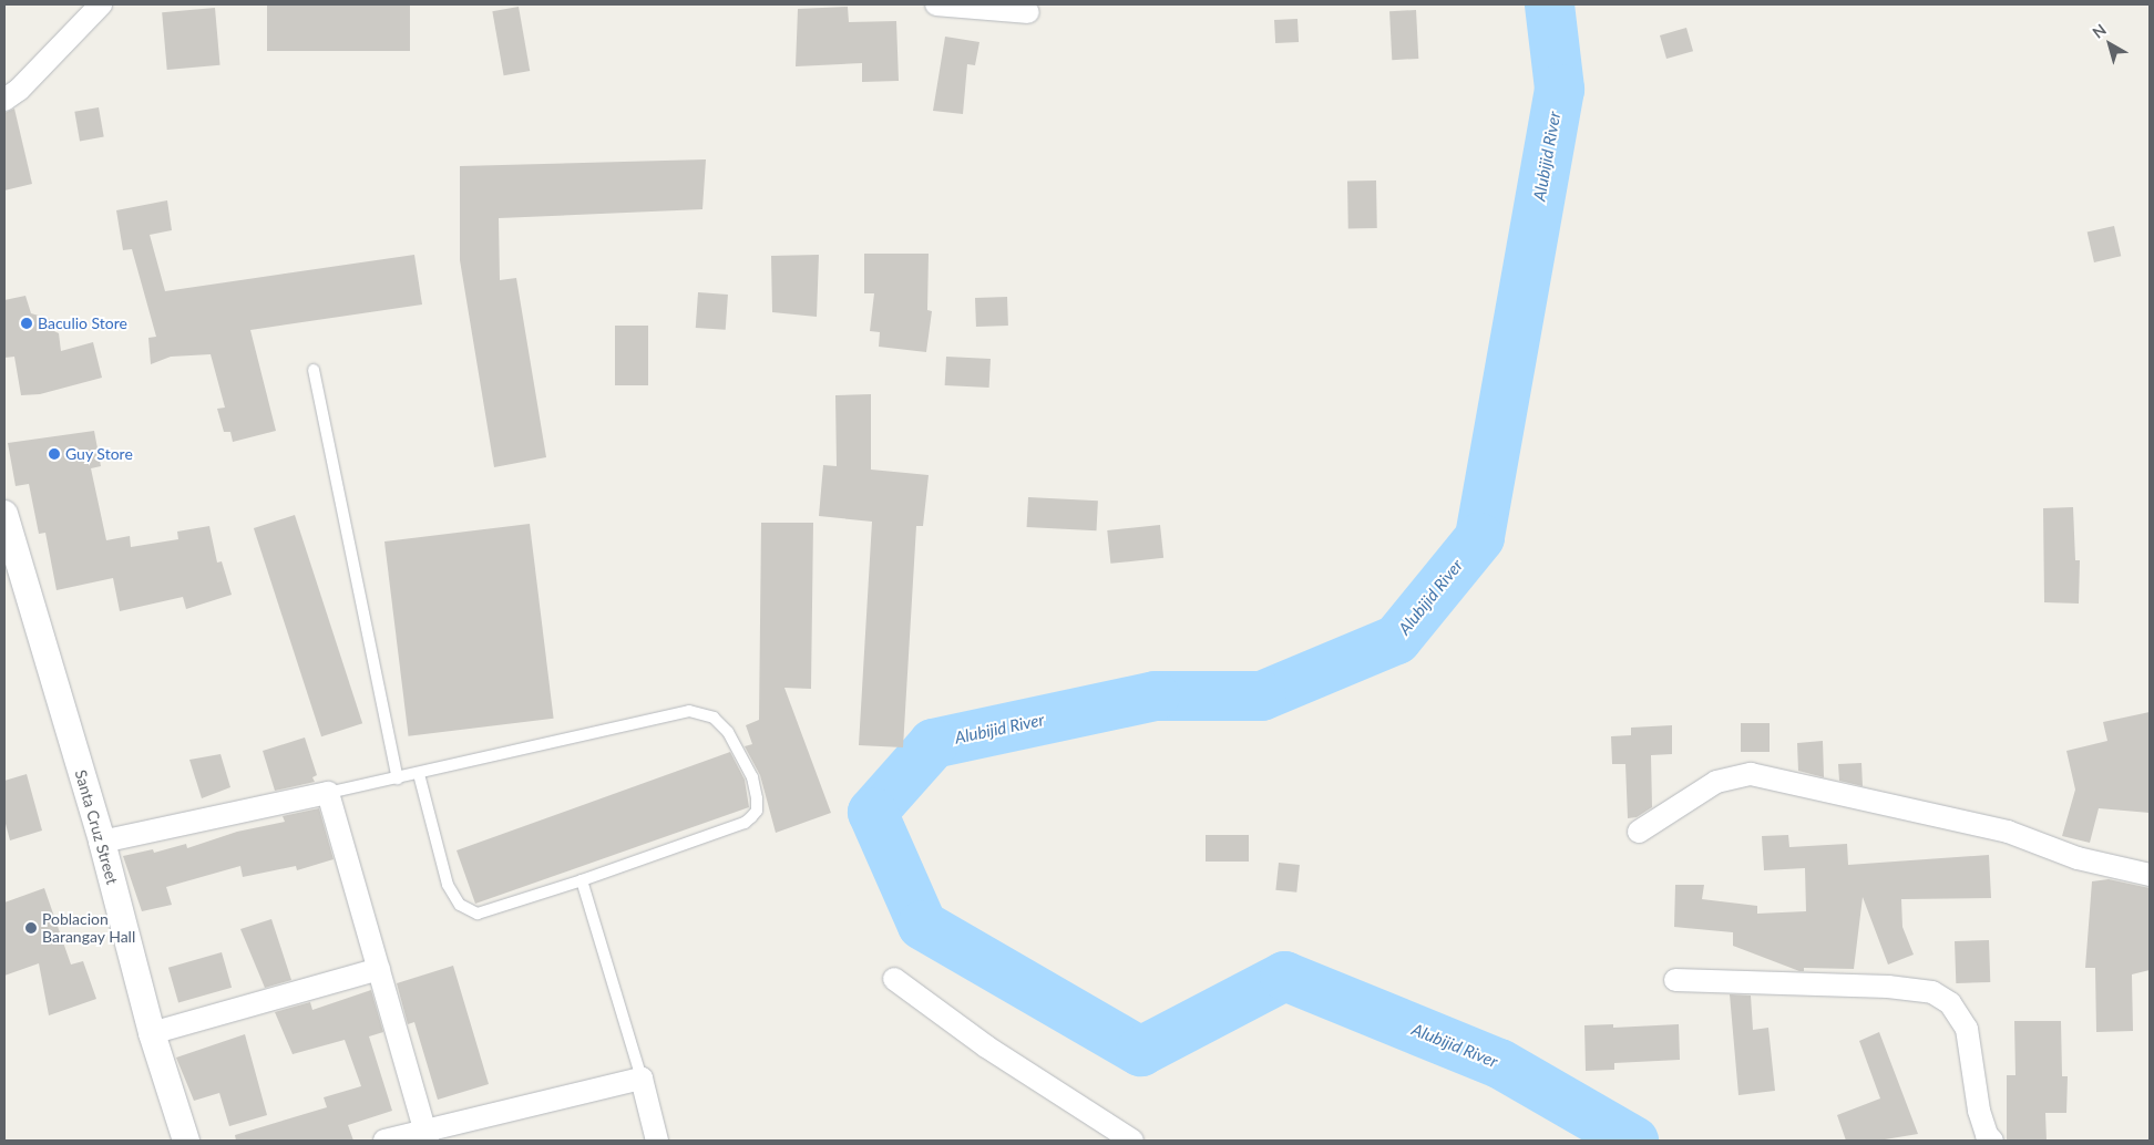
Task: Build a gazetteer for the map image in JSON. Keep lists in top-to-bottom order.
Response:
{
  "streets": {
    "street": ["Santa Cruz Street"]
  },
  "water": ["Alubijid River"],
  "places": ["Baculio Store", "Guy Store", "Poblacion Barangay Hall"],
  "north": "top left"
}
